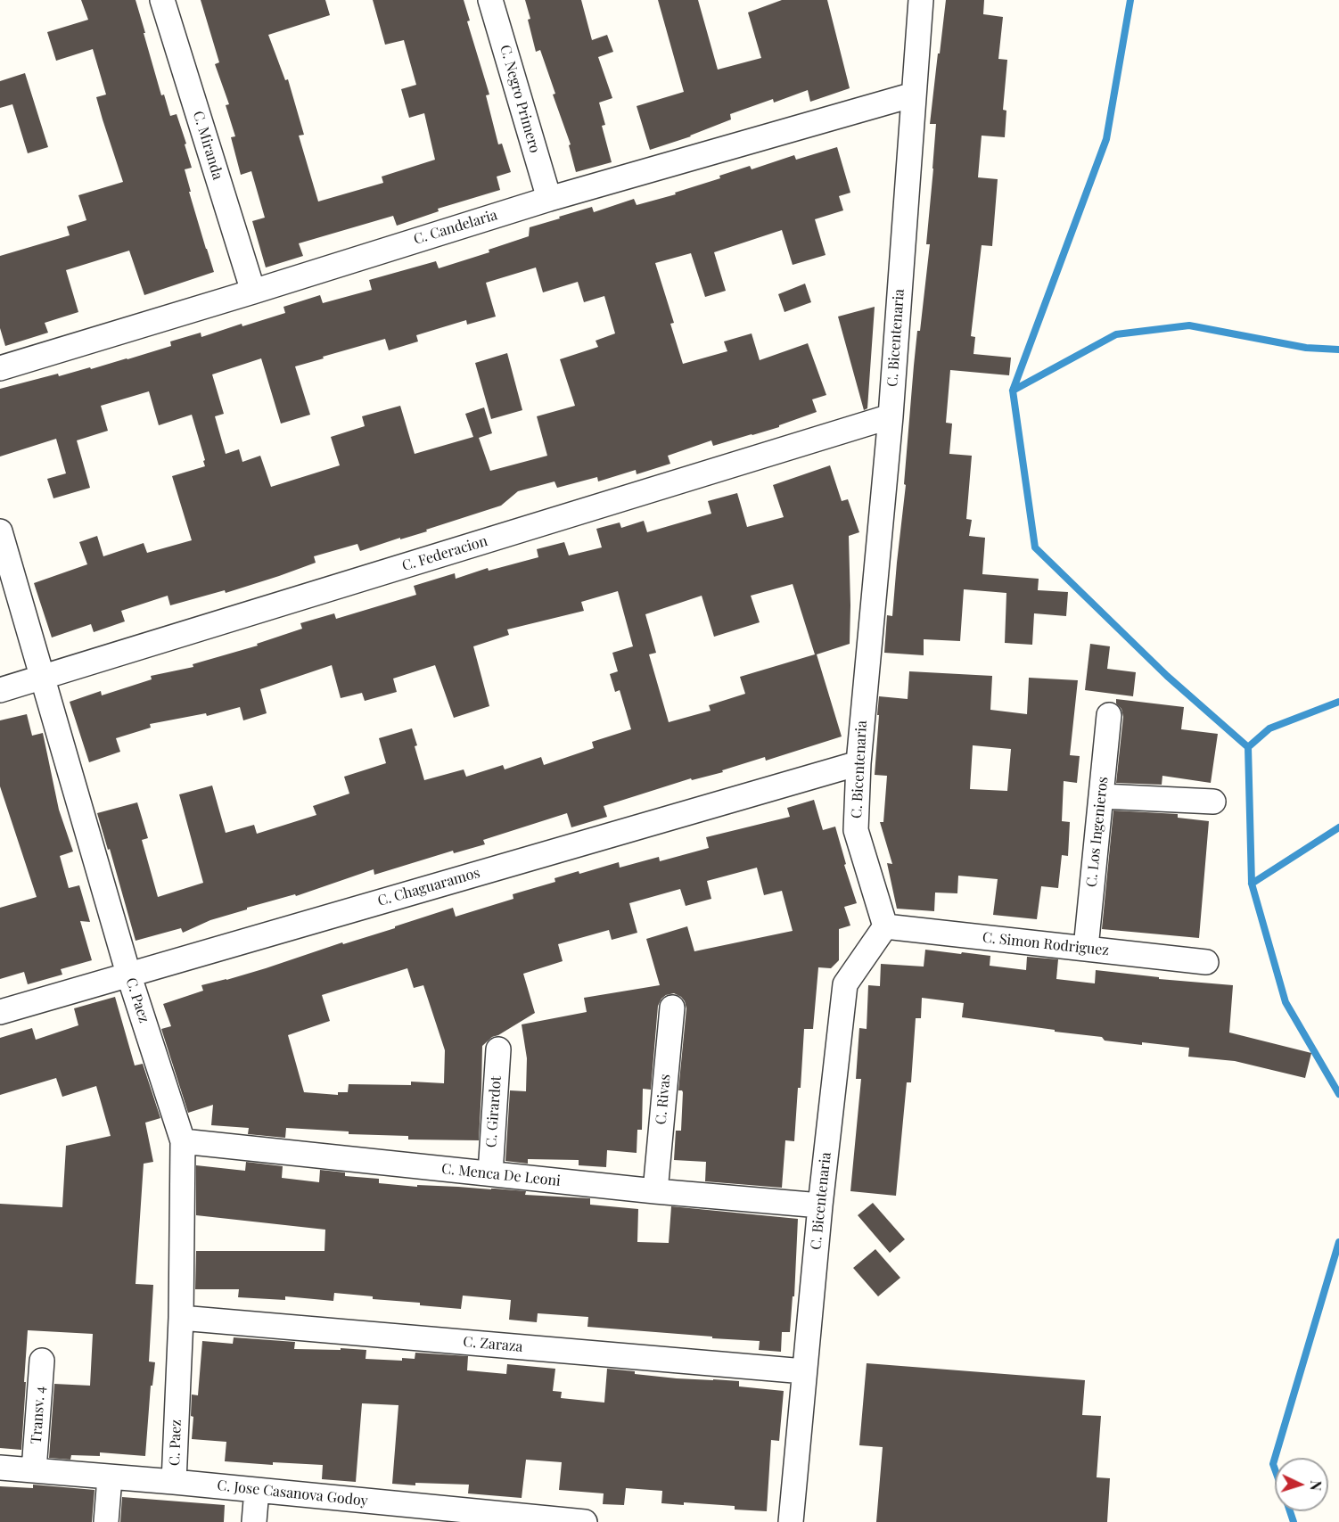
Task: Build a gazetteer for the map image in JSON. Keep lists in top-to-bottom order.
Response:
{
  "streets": {
    "street": [
      "C. Negro Primero",
      "C. Miranda",
      "C. Candelaria",
      "C. Bicentenaria",
      "C. Federacion",
      "C. Los Ingenieros",
      "C. Chaguaramos",
      "C. Simon Rodriguez",
      "C. Paez",
      "C. Rivas",
      "C. Girardot",
      "C. Menca De Leoni",
      "C. Zaraza",
      "Transv. 4",
      "C. Jose Casanova Godoy"
    ]
  },
  "crossings": [
    ["C. Negro Primero", "C. Candelaria"],
    ["C. Miranda", "C. Candelaria"],
    ["C. Candelaria", "C. Bicentenaria"],
    ["C. Bicentenaria", "C. Federacion"],
    ["C. Bicentenaria", "C. Chaguaramos"],
    ["C. Bicentenaria", "C. Simon Rodriguez"],
    ["C. Bicentenaria", "C. Menca De Leoni"],
    ["C. Bicentenaria", "C. Zaraza"],
    ["C. Federacion", "C. Paez"],
    ["C. Los Ingenieros", "C. Simon Rodriguez"],
    ["C. Chaguaramos", "C. Paez"],
    ["C. Paez", "C. Menca De Leoni"],
    ["C. Paez", "C. Zaraza"],
    ["C. Paez", "C. Jose Casanova Godoy"],
    ["C. Rivas", "C. Menca De Leoni"],
    ["C. Girardot", "C. Menca De Leoni"],
    ["Transv. 4", "C. Jose Casanova Godoy"]
  ],
  "north": "right"
}
